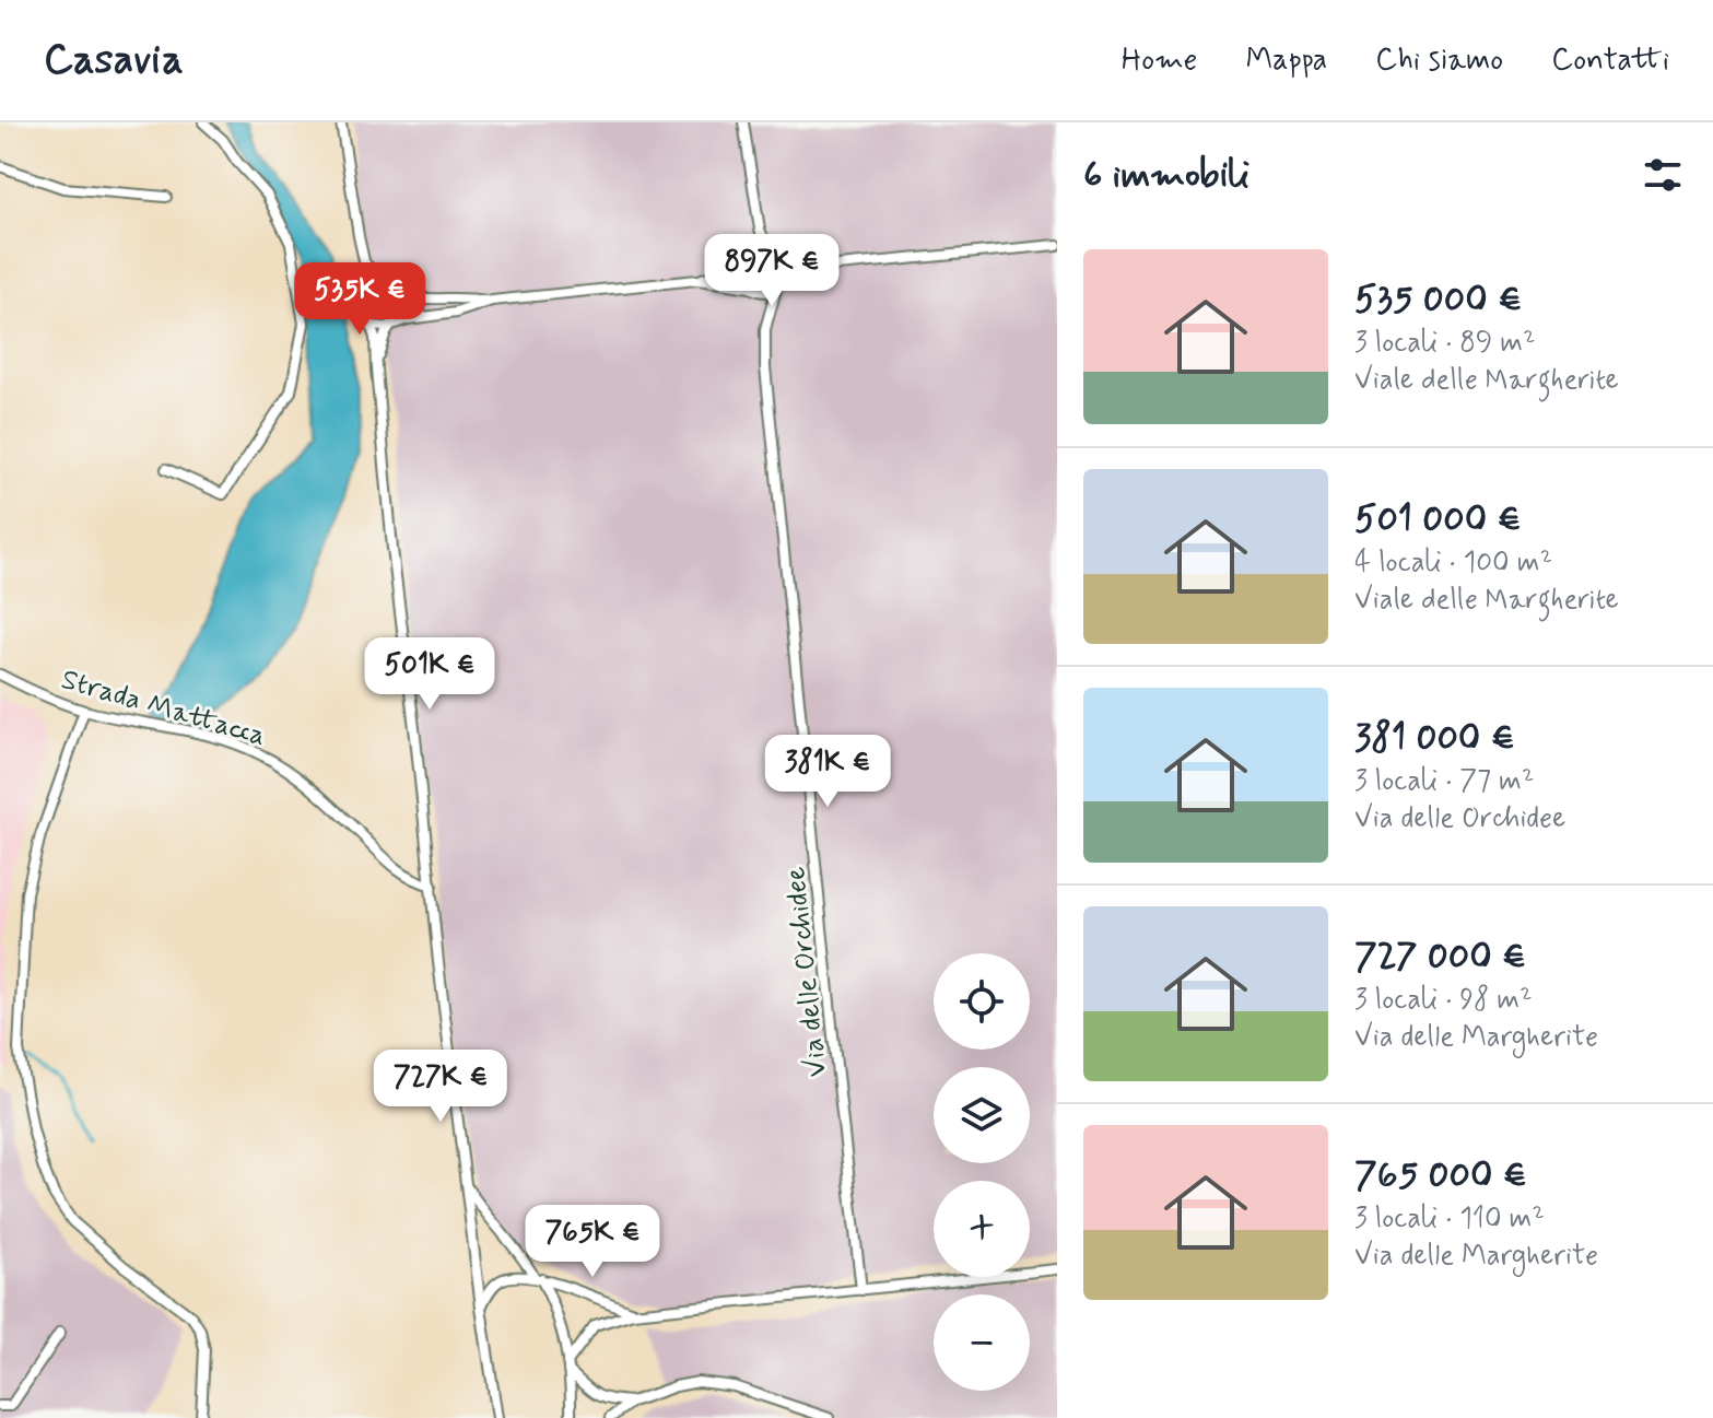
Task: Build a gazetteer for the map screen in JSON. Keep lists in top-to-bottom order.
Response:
{
  "streets": {
    "street": ["Strada Mattacca", "Via delle Orchidee"]
  },
  "page": {
    "header": "Casavia",
    "nav": [
      "Home",
      "Mappa",
      "Chi siamo",
      "Contatti"
    ],
    "heading": "6 immobili",
    "list": [
      {
        "name": "535 000 €",
        "note": "3 locali · 89 m² · Viale delle Margherite"
      },
      {
        "name": "501 000 €",
        "note": "4 locali · 100 m² · Viale delle Margherite"
      },
      {
        "name": "381 000 €",
        "note": "3 locali · 77 m² · Via delle Orchidee"
      },
      {
        "name": "727 000 €",
        "note": "3 locali · 98 m² · Via delle Margherite"
      },
      {
        "name": "765 000 €",
        "note": "3 locali · 110 m² · Via delle Margherite"
      }
    ],
    "price": [
      "897K €",
      "535K €",
      "501K €",
      "381K €",
      "727K €",
      "765K €"
    ],
    "map_buttons": ["+", "−"]
  }
}
